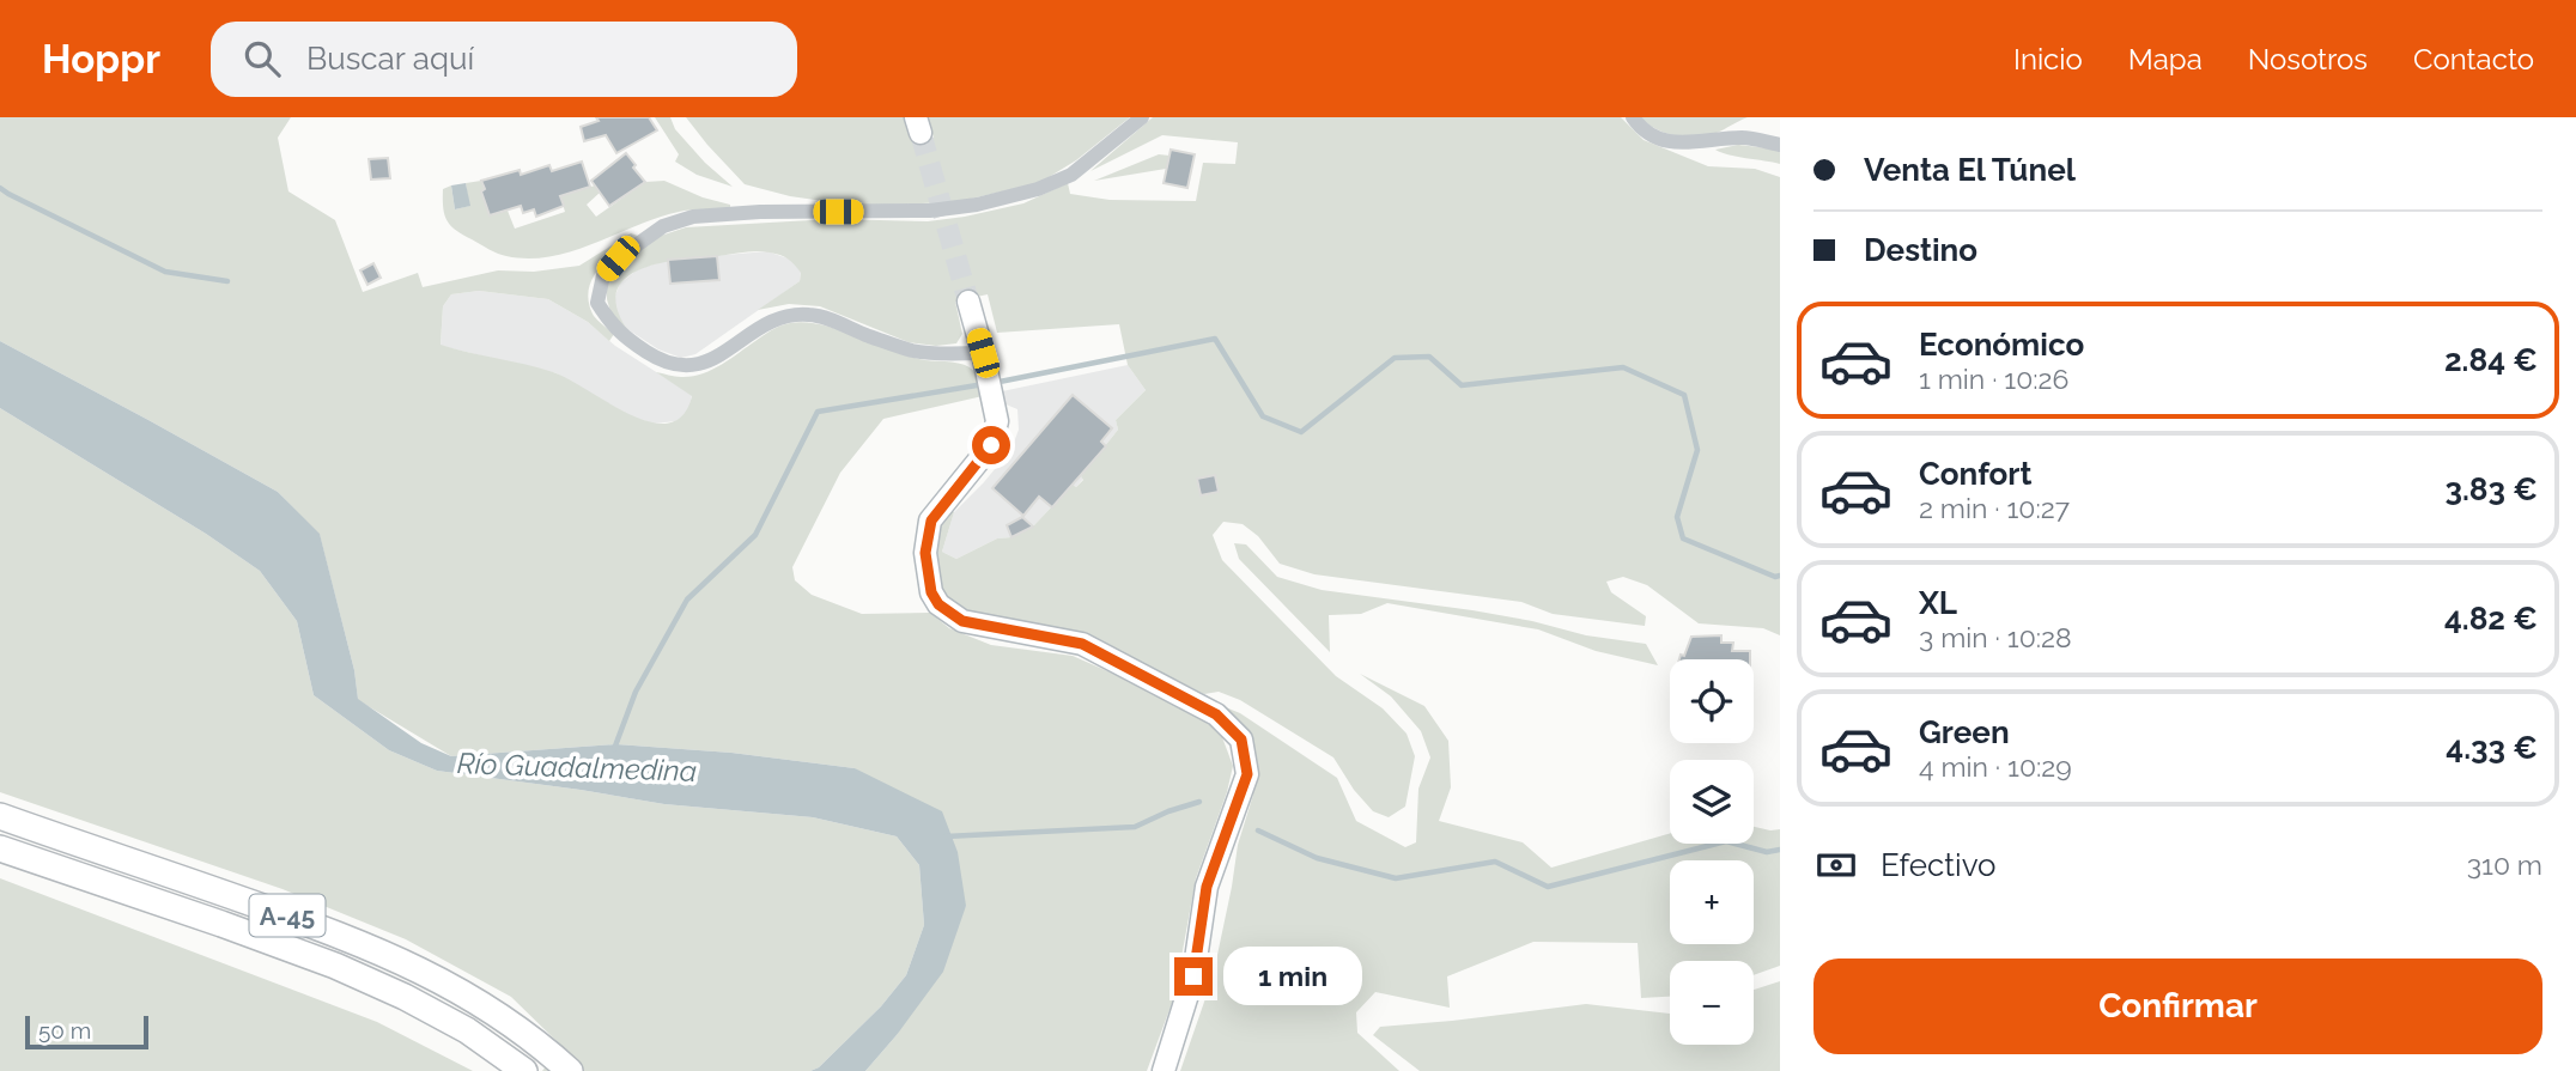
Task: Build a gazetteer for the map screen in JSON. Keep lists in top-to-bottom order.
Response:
{
  "streets": {
    "highway": ["A-45"]
  },
  "water": ["Río Guadalmedina"],
  "scale_bar": "50 m",
  "page": {
    "header": "Hoppr",
    "search": "Buscar aquí",
    "nav": [
      "Inicio",
      "Mapa",
      "Nosotros",
      "Contacto"
    ],
    "banner": ["Venta El Túnel", "Destino"],
    "list": [
      {
        "name": "Económico",
        "note": "1 min · 10:26",
        "value": "2.84 €"
      },
      {
        "name": "Confort",
        "note": "2 min · 10:27",
        "value": "3.83 €"
      },
      {
        "name": "XL",
        "note": "3 min · 10:28",
        "value": "4.82 €"
      },
      {
        "name": "Green",
        "note": "4 min · 10:29",
        "value": "4.33 €"
      }
    ],
    "map_buttons": ["+", "−"],
    "pay": ["Efectivo", "310 m"],
    "buttons": "Confirmar",
    "bubble": "1 min",
    "scale": "50 m"
  }
}
